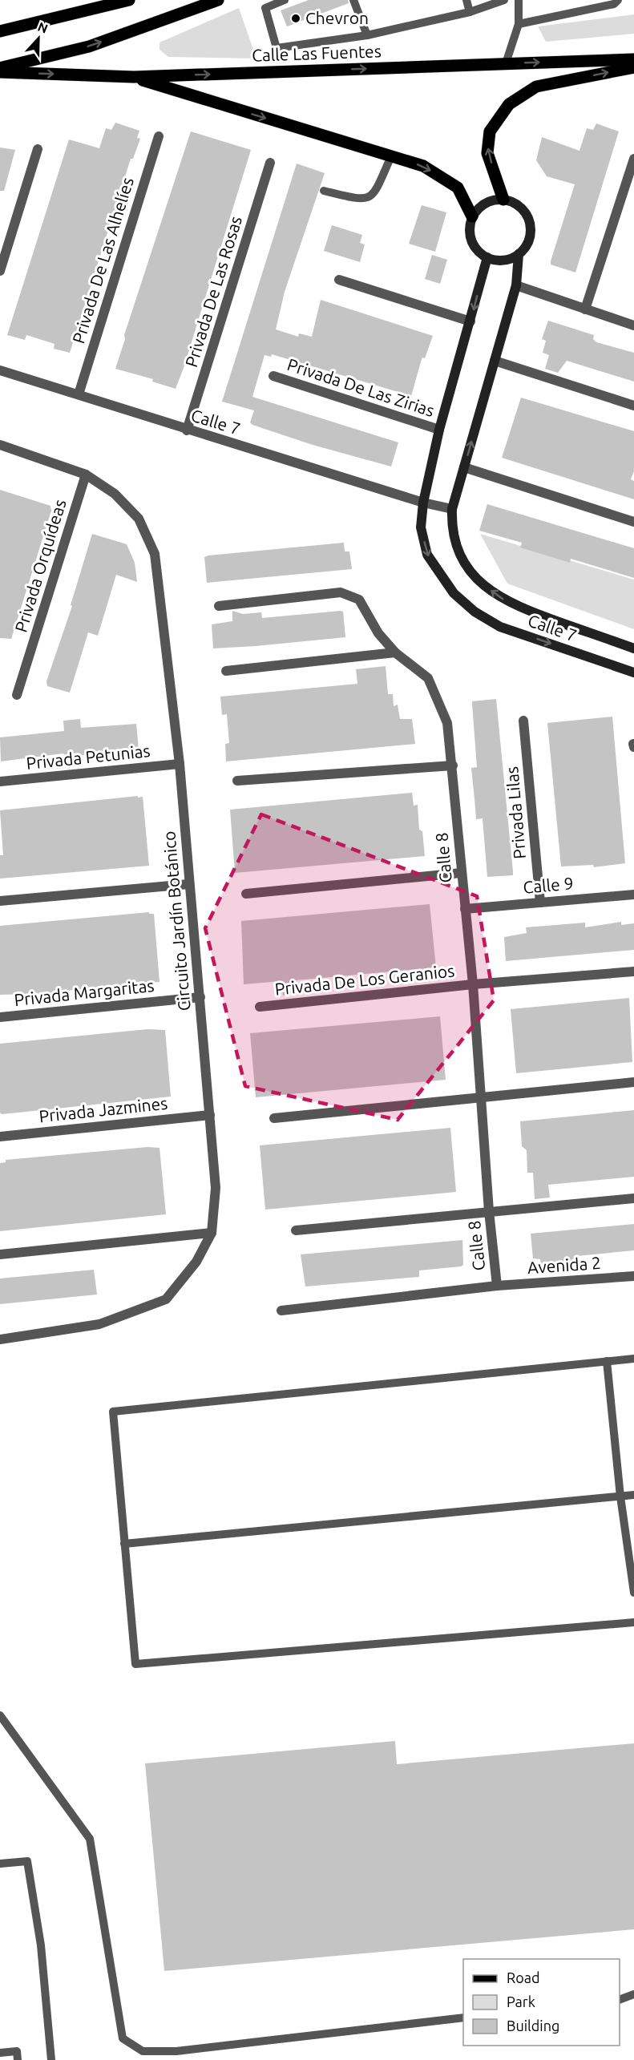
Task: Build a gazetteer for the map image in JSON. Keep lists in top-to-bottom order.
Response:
{
  "streets": {
    "main road": ["Calle Las Fuentes", "Calle 7"],
    "street": [
      "Privada De Las Alhelíes",
      "Privada De Las Rosas",
      "Privada De Las Zirias",
      "Privada Orquídeas",
      "Privada Petunias",
      "Privada Lilas",
      "Calle 8",
      "Calle 9",
      "Circuito Jardín Botánico",
      "Privada De Los Geranios",
      "Privada Margaritas",
      "Privada Jazmines",
      "Avenida 2"
    ]
  },
  "crossings": [
    ["Privada De Las Alhelíes", "Calle 7"],
    ["Privada De Las Rosas", "Calle 7"],
    ["Privada Orquídeas", "Circuito Jardín Botánico"],
    ["Privada Petunias", "Circuito Jardín Botánico"],
    ["Privada Lilas", "Calle 9"],
    ["Calle 8", "Calle 9"],
    ["Calle 8", "Privada De Los Geranios"],
    ["Calle 8", "Avenida 2"],
    ["Circuito Jardín Botánico", "Privada Margaritas"],
    ["Circuito Jardín Botánico", "Privada Jazmines"]
  ],
  "places": ["Chevron"],
  "legend": ["Road", "Park", "Building"],
  "north": "top"
}
